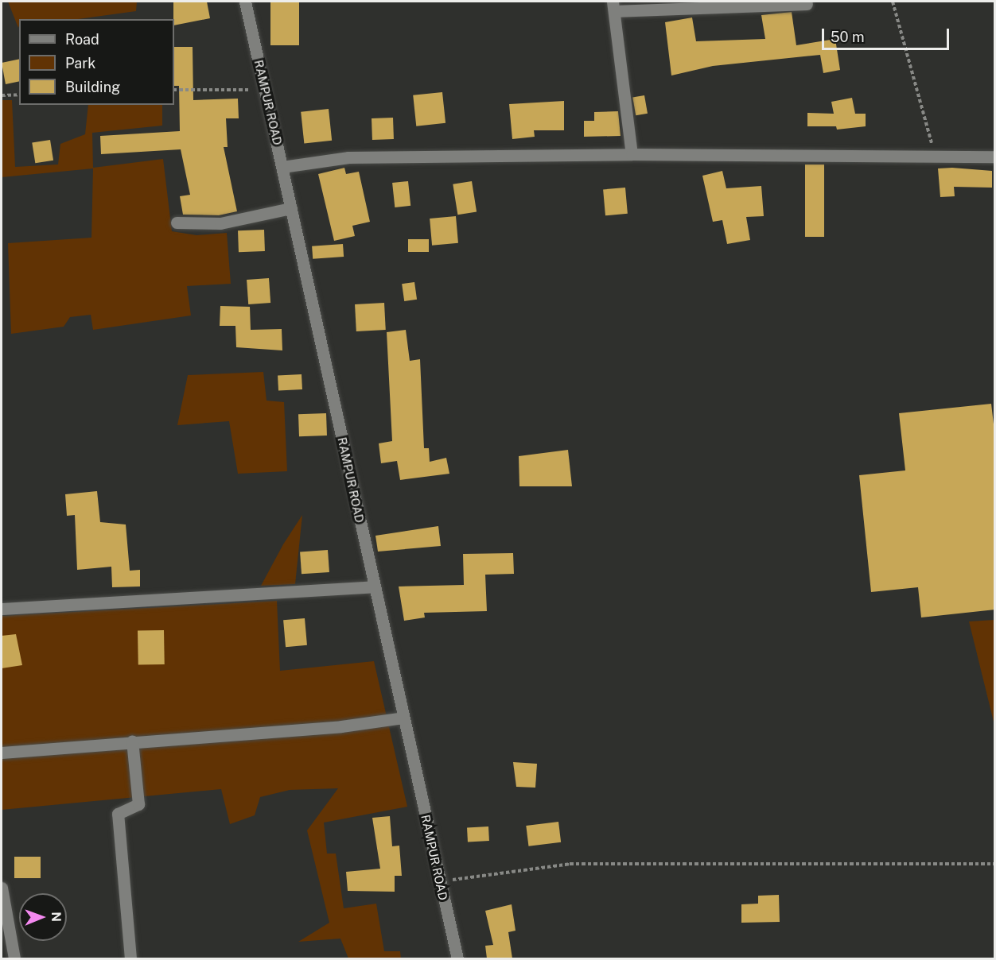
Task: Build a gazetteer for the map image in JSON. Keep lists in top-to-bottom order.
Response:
{
  "streets": {
    "street": ["RAMPUR ROAD"]
  },
  "legend": ["Road", "Park", "Building"],
  "scale_bar": "50 m",
  "north": "right"
}
